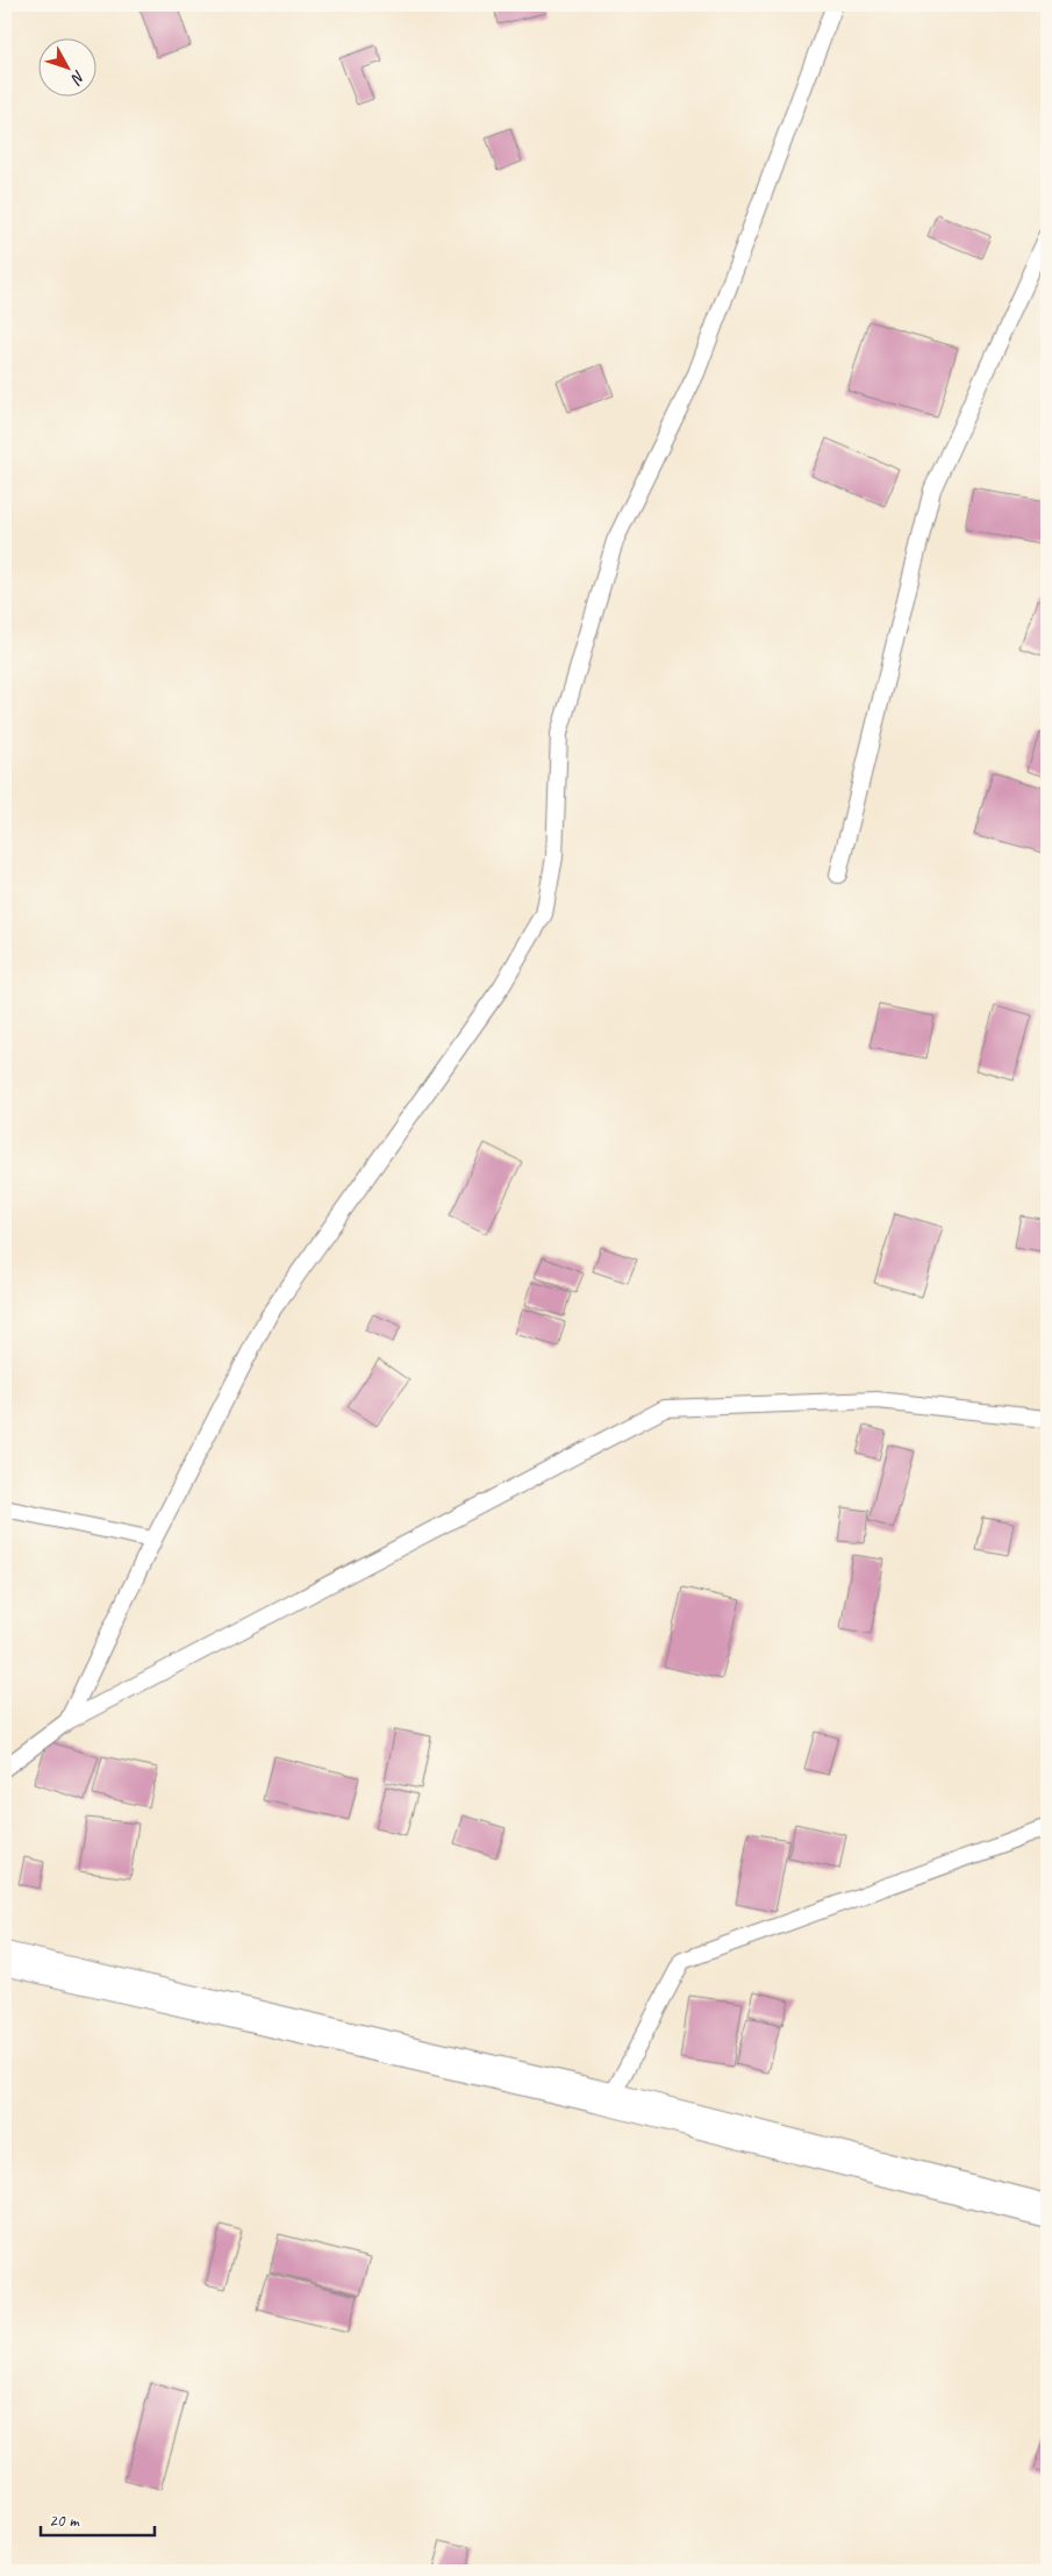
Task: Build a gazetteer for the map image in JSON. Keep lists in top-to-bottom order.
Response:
{
  "scale_bar": "20 m",
  "north": "bottom right"
}
